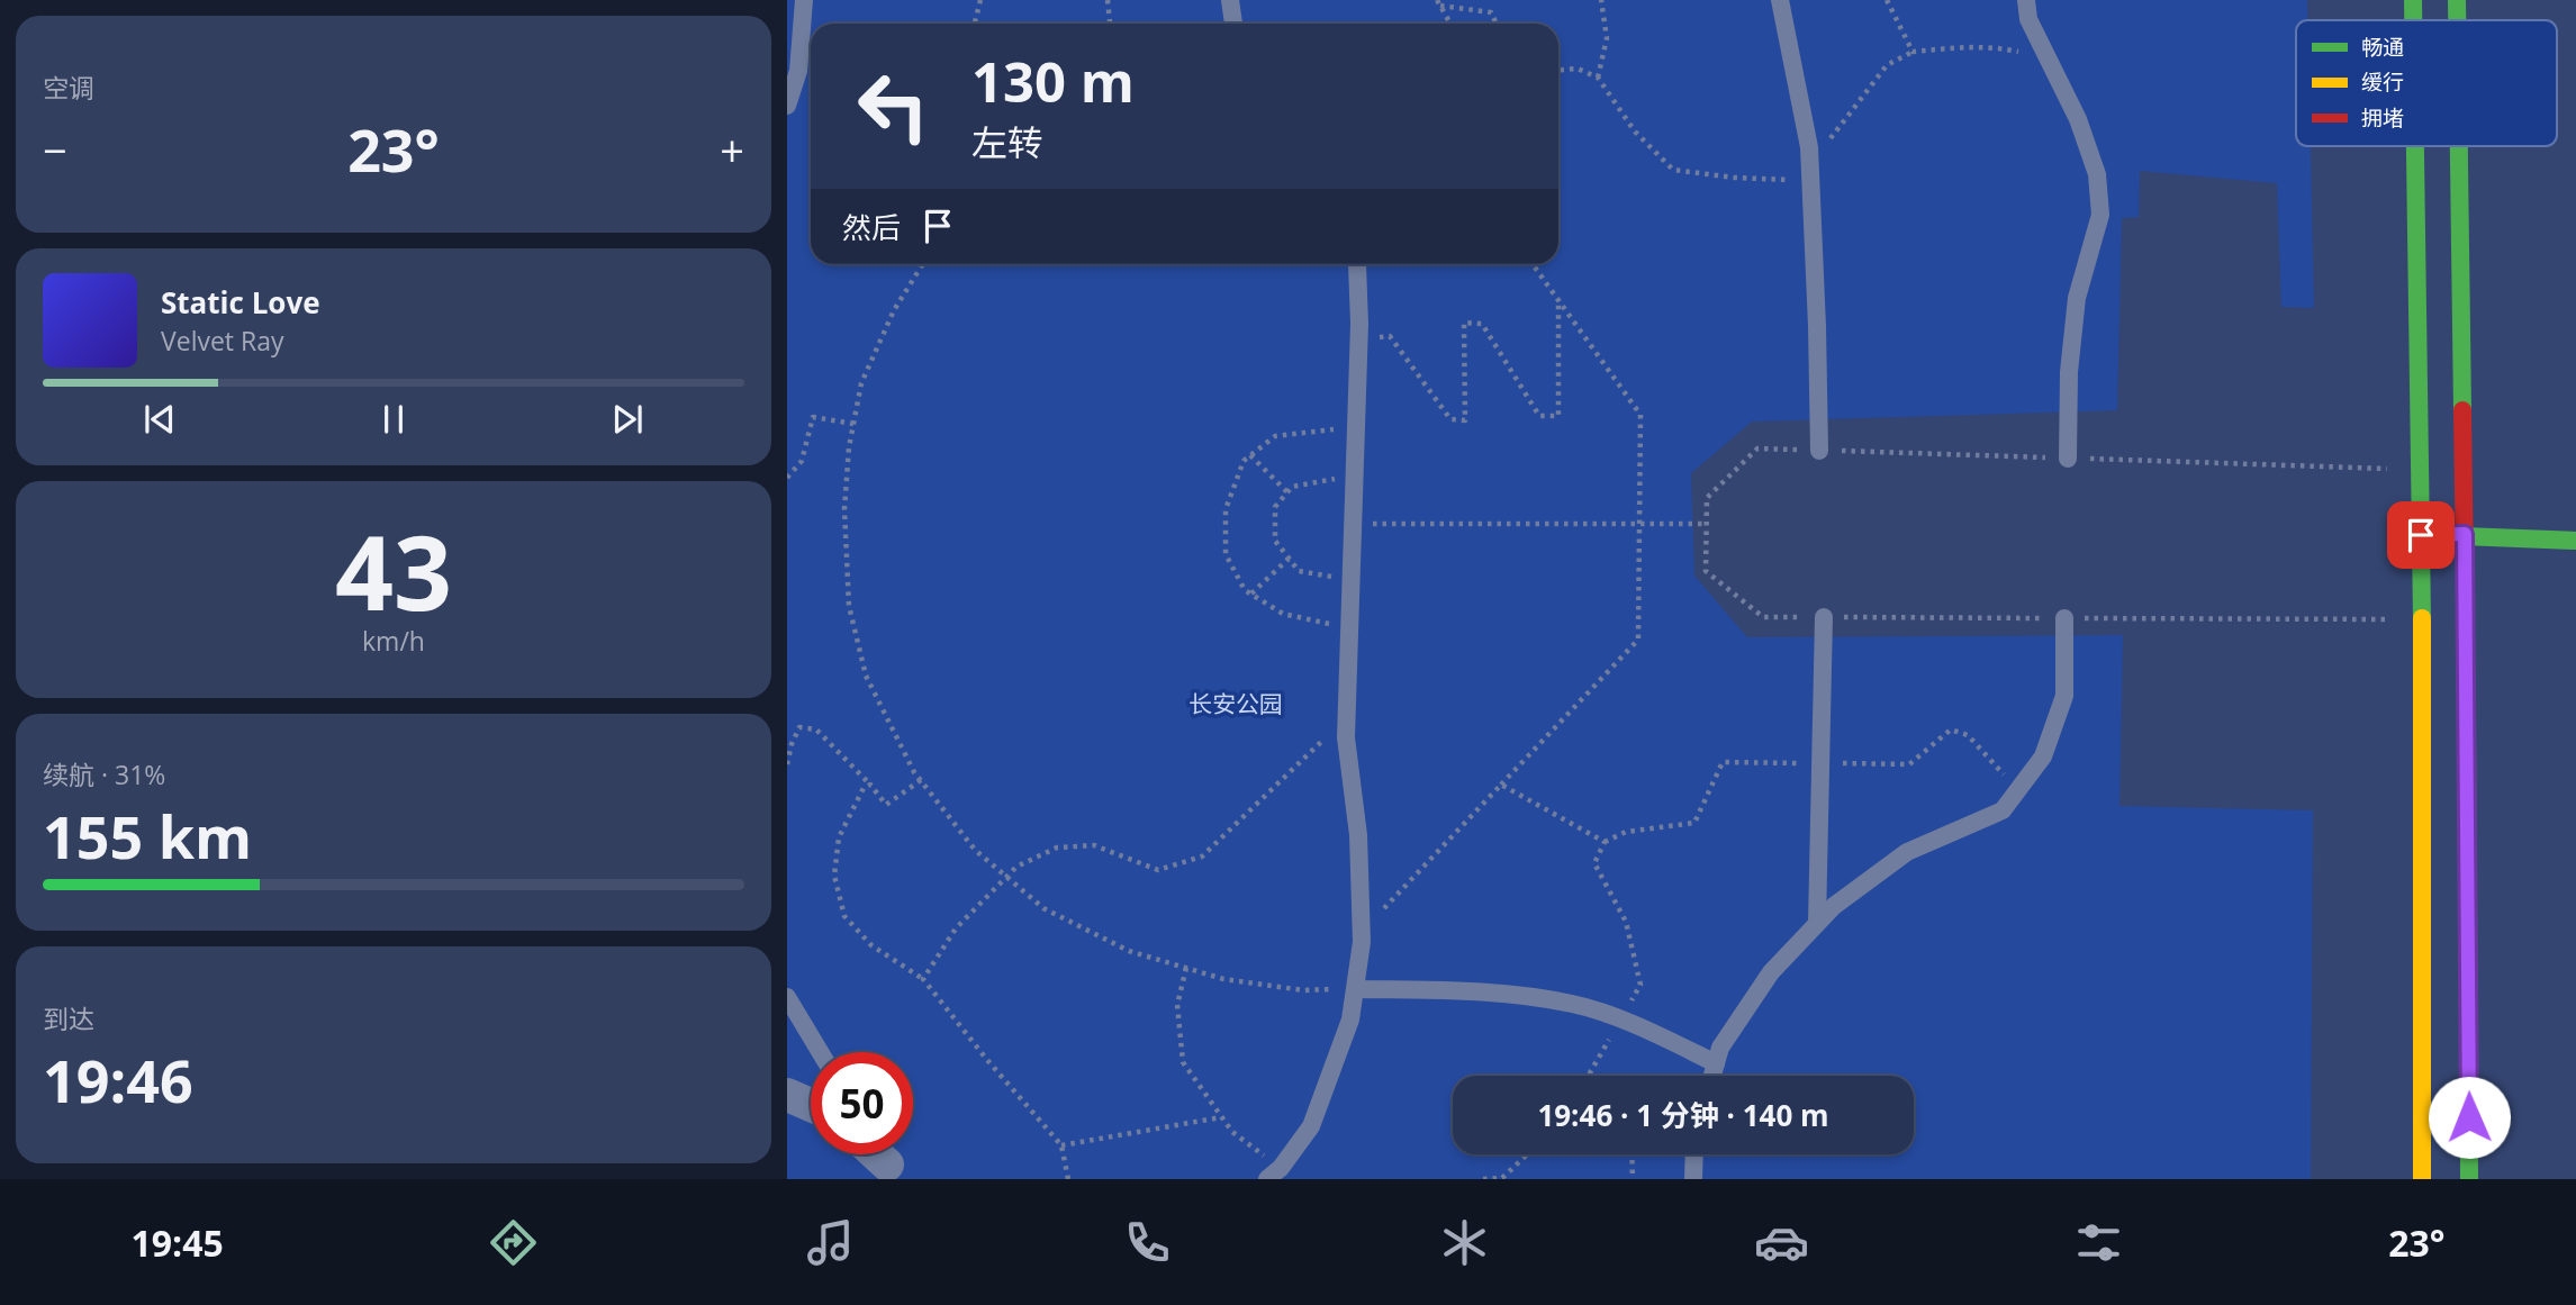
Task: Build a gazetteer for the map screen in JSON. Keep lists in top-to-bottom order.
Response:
{
  "parks": ["长安公园"],
  "legend": ["畅通", "缓行", "拥堵"],
  "page": {
    "tile": [
      "空调",
      ["43", "km/h"],
      ["续航 · 31%", "155 km"],
      ["到达", "19:46"]
    ],
    "turn": ["130 m", "左转"],
    "heat": ["−", "23°", "+"],
    "then": "然后",
    "song": ["Static Love", "Velvet Ray"],
    "limit": "50",
    "trip": "19:46 · 1 分钟 · 140 m",
    "tabs": ["19:45", "23°"]
  }
}
